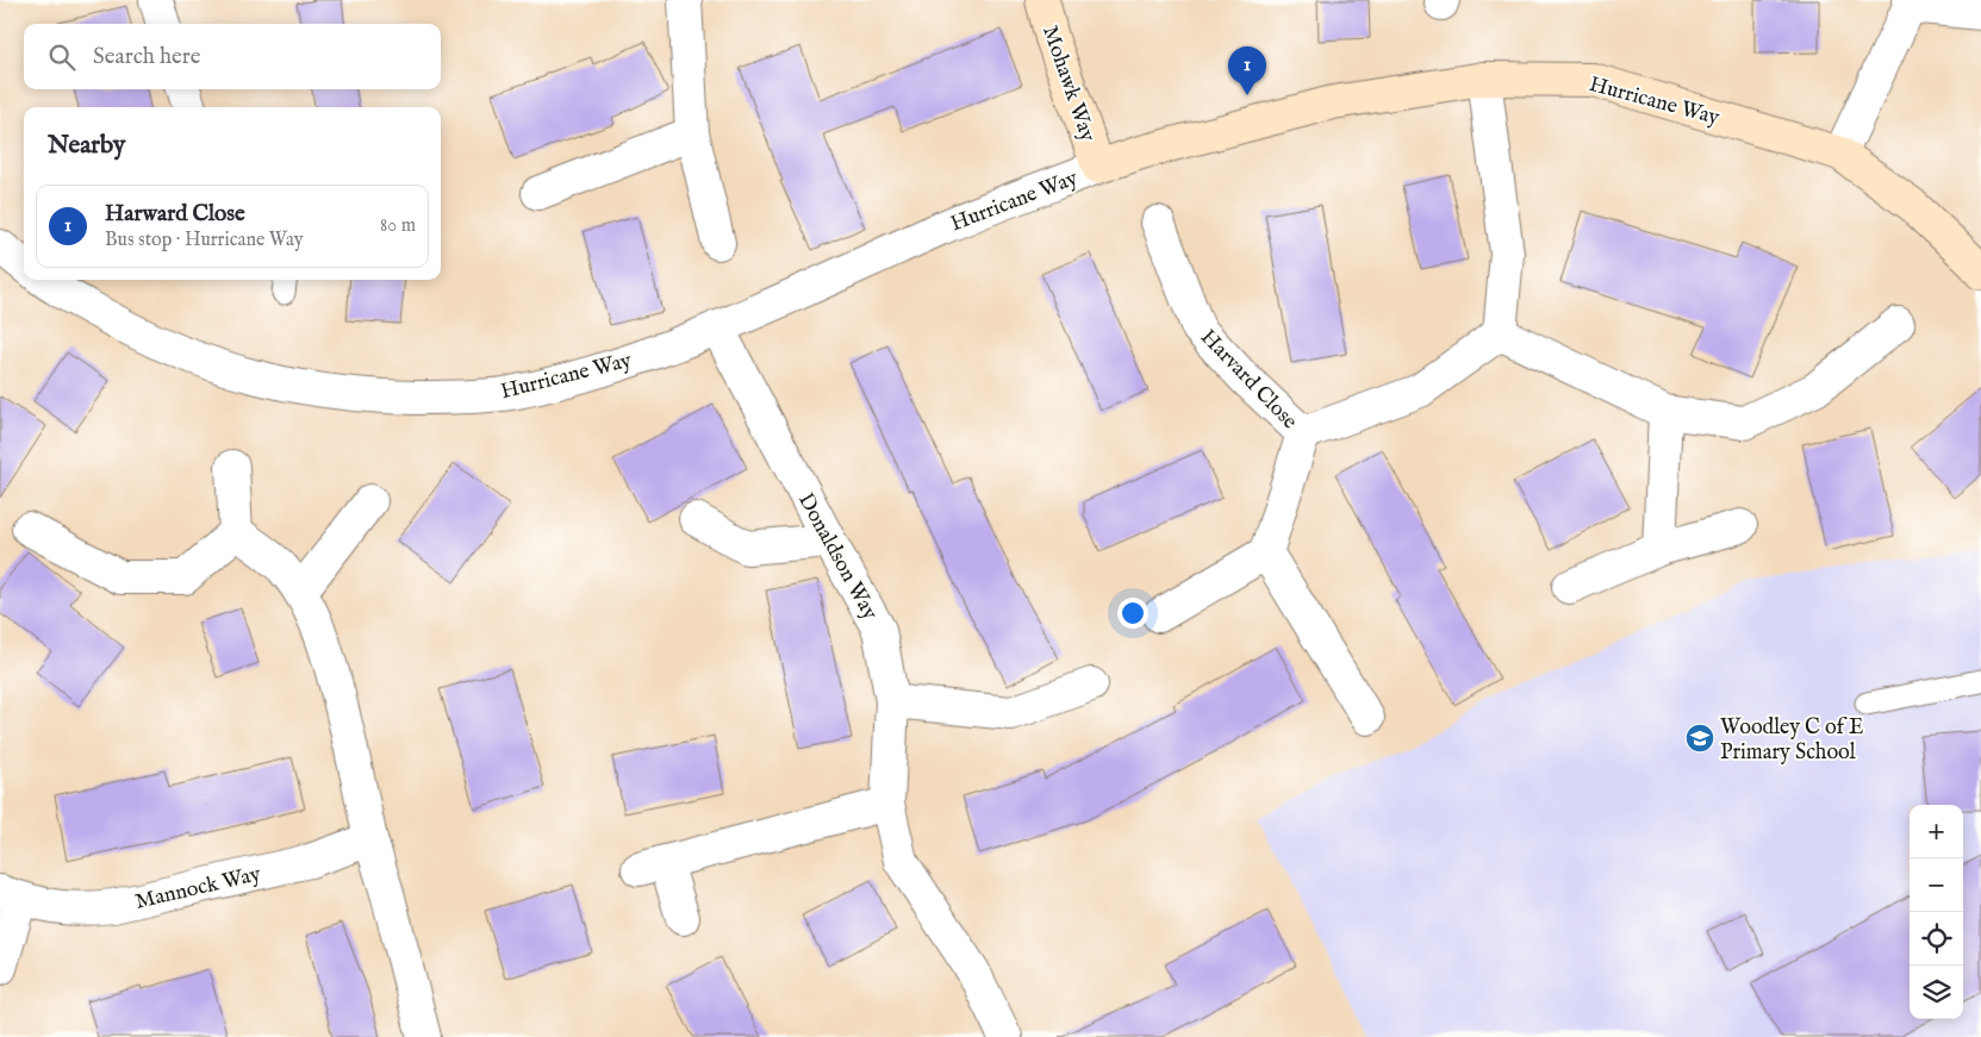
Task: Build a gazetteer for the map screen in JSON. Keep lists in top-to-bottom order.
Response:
{
  "streets": {
    "street": [
      "Mohawk Way",
      "Hurricane Way",
      "Harvard Close",
      "Donaldson Way",
      "Mannock Way"
    ]
  },
  "crossings": [
    ["Mohawk Way", "Hurricane Way"],
    ["Hurricane Way", "Donaldson Way"]
  ],
  "places": {
    "school or university": ["Woodley C of E Primary School"]
  },
  "page": {
    "search": "Search here",
    "pins": "1",
    "heading": "Nearby",
    "list": [
      {
        "mark": "1",
        "name": "Harward Close",
        "note": "Bus stop · Hurricane Way",
        "value": "80 m"
      }
    ],
    "map_buttons": ["+", "−"]
  }
}
